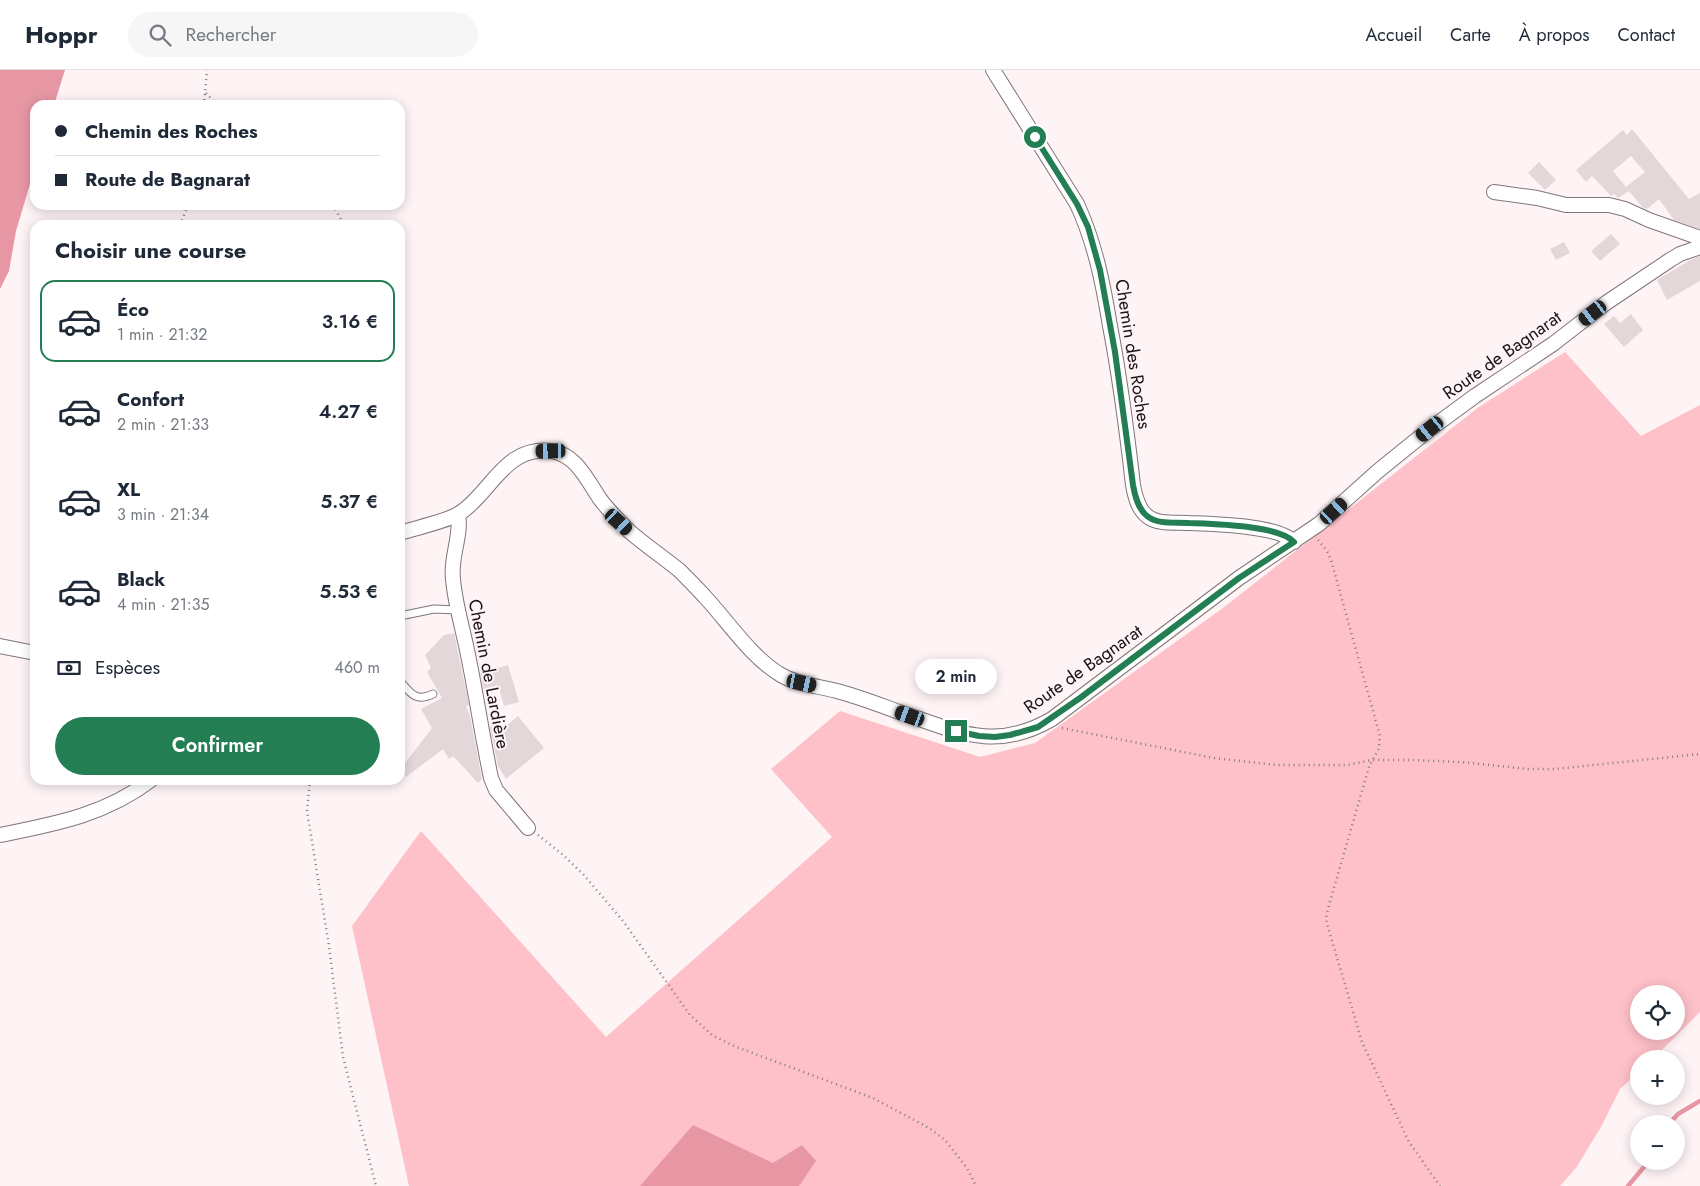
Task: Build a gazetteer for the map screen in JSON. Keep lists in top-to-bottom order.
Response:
{
  "streets": {
    "street": ["Chemin des Roches", "Route de Bagnarat", "Chemin de Lardière"]
  },
  "crossings": [
    ["Chemin des Roches", "Route de Bagnarat"],
    ["Route de Bagnarat", "Chemin de Lardière"]
  ],
  "page": {
    "header": "Hoppr",
    "search": "Rechercher",
    "nav": [
      "Accueil",
      "Carte",
      "À propos",
      "Contact"
    ],
    "banner": ["Chemin des Roches", "Route de Bagnarat"],
    "heading": "Choisir une course",
    "list": [
      {
        "name": "Éco",
        "note": "1 min · 21:32",
        "value": "3.16 €"
      },
      {
        "name": "Confort",
        "note": "2 min · 21:33",
        "value": "4.27 €"
      },
      {
        "name": "XL",
        "note": "3 min · 21:34",
        "value": "5.37 €"
      },
      {
        "name": "Black",
        "note": "4 min · 21:35",
        "value": "5.53 €"
      }
    ],
    "pay": ["Espèces", "460 m"],
    "bubble": "2 min",
    "buttons": "Confirmer",
    "map_buttons": ["+", "−"]
  }
}
